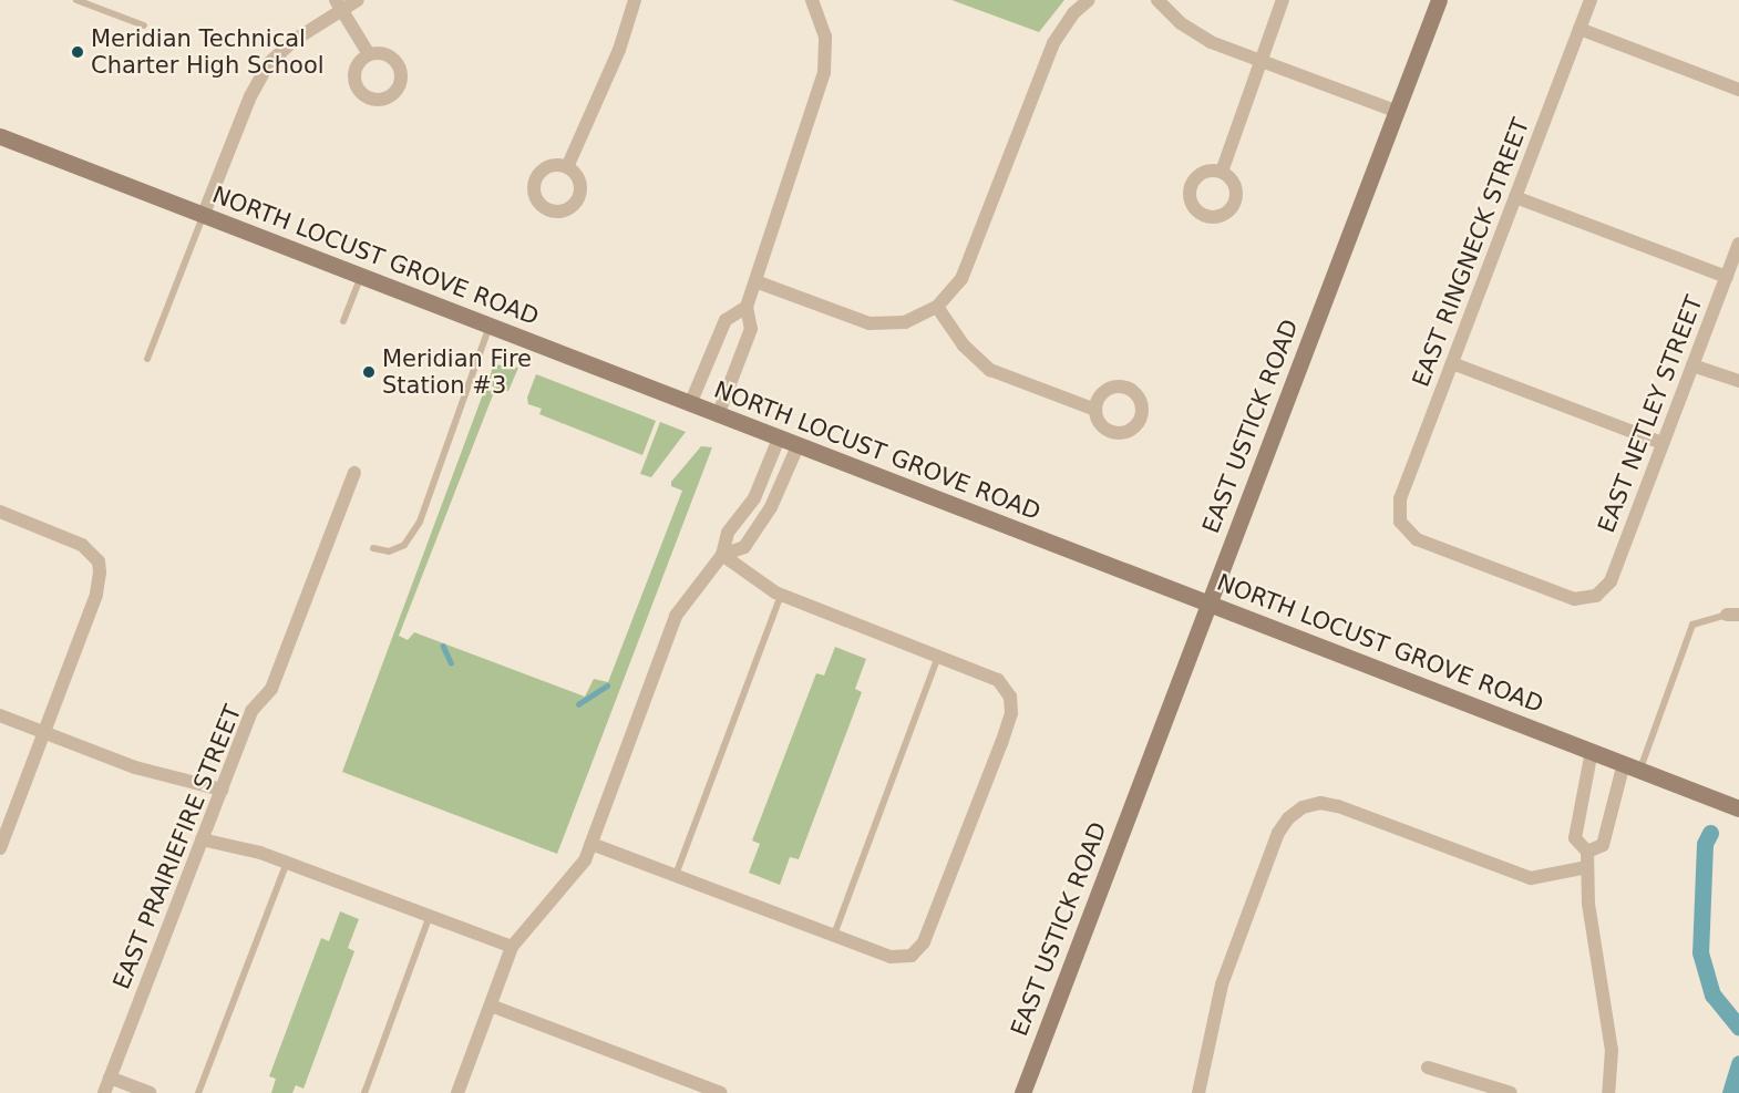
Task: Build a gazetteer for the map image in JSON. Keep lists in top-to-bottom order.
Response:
{
  "streets": {
    "main road": ["NORTH LOCUST GROVE ROAD", "EAST USTICK ROAD"],
    "street": ["EAST RINGNECK STREET", "EAST NETLEY STREET", "EAST PRAIRIEFIRE STREET"]
  },
  "crossings": [
    ["EAST RINGNECK STREET", "EAST NETLEY STREET"],
    ["NORTH LOCUST GROVE ROAD", "EAST USTICK ROAD"]
  ],
  "places": ["Meridian Technical Charter High School", "Meridian Fire Station #3"]
}
